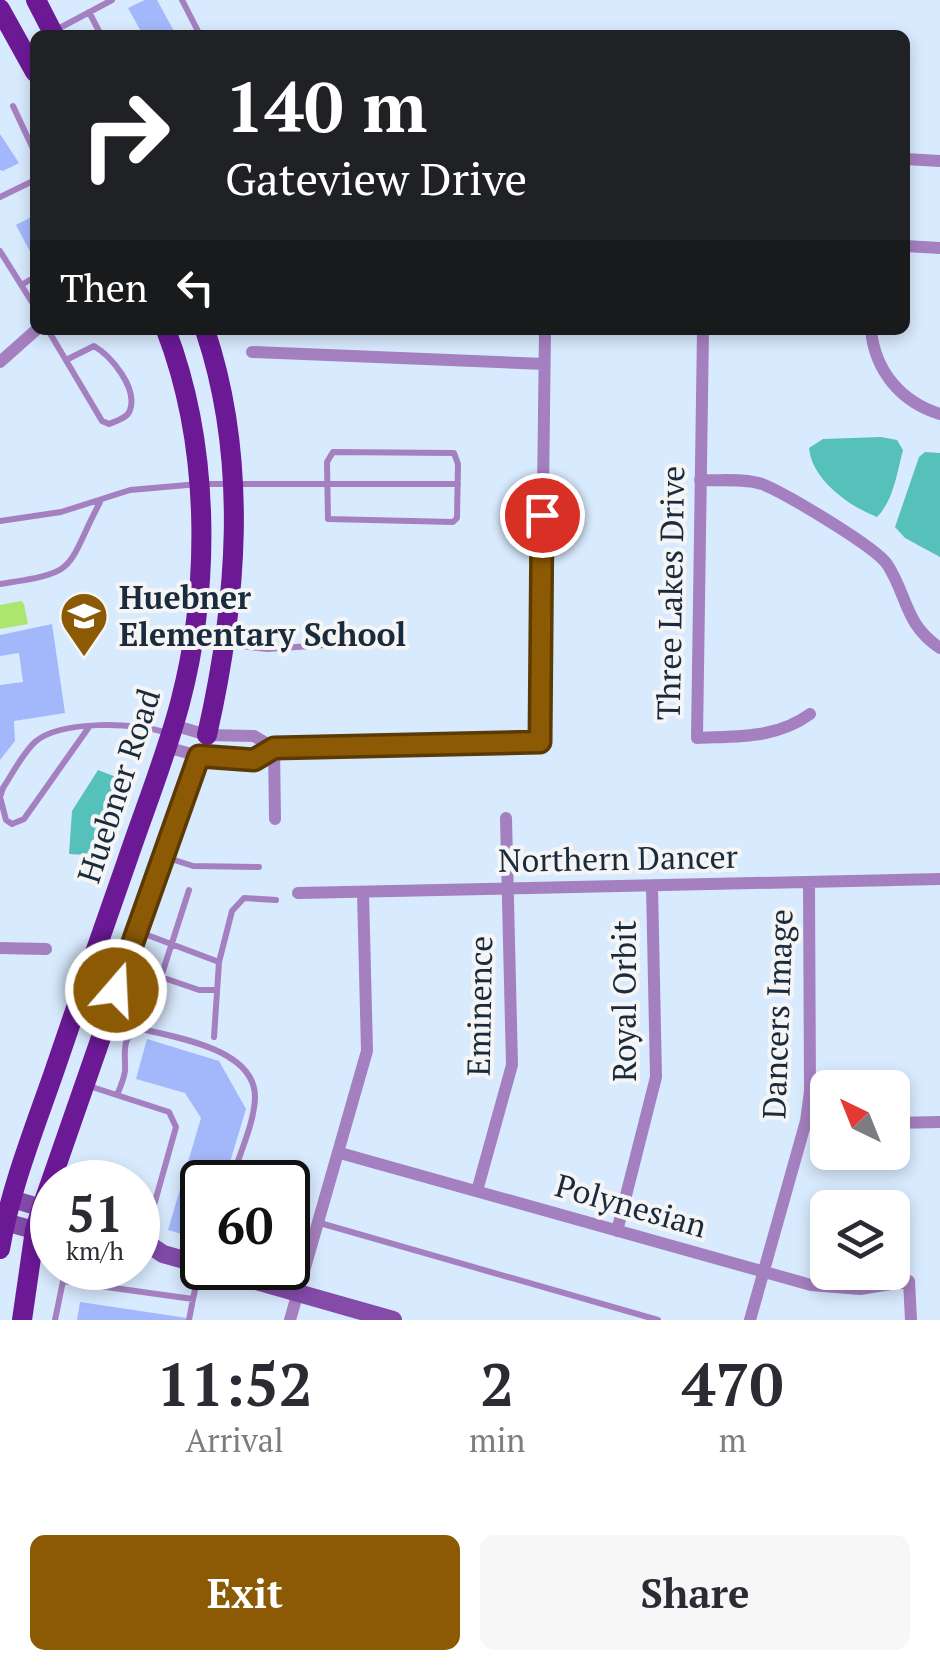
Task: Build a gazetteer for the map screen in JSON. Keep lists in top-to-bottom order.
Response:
{
  "streets": {
    "main road": ["Huebner Road"],
    "street": [
      "Three Lakes Drive",
      "Northern Dancer",
      "Royal Orbit",
      "Eminence",
      "Dancers Image",
      "Polynesian"
    ]
  },
  "crossings": [
    ["Northern Dancer", "Royal Orbit"],
    ["Northern Dancer", "Eminence"],
    ["Northern Dancer", "Dancers Image"],
    ["Royal Orbit", "Polynesian"],
    ["Eminence", "Polynesian"],
    ["Dancers Image", "Polynesian"]
  ],
  "places": {
    "school or university": ["Huebner Elementary School"]
  },
  "north": "top left",
  "page": {
    "turn": ["140 m", "Gateview Drive"],
    "then": "Then",
    "speed": "51 km/h",
    "limit": "60",
    "eta": [
      "11:52",
      "Arrival",
      "2",
      "min",
      "470",
      "m"
    ],
    "buttons": ["Exit", "Share"]
  }
}
